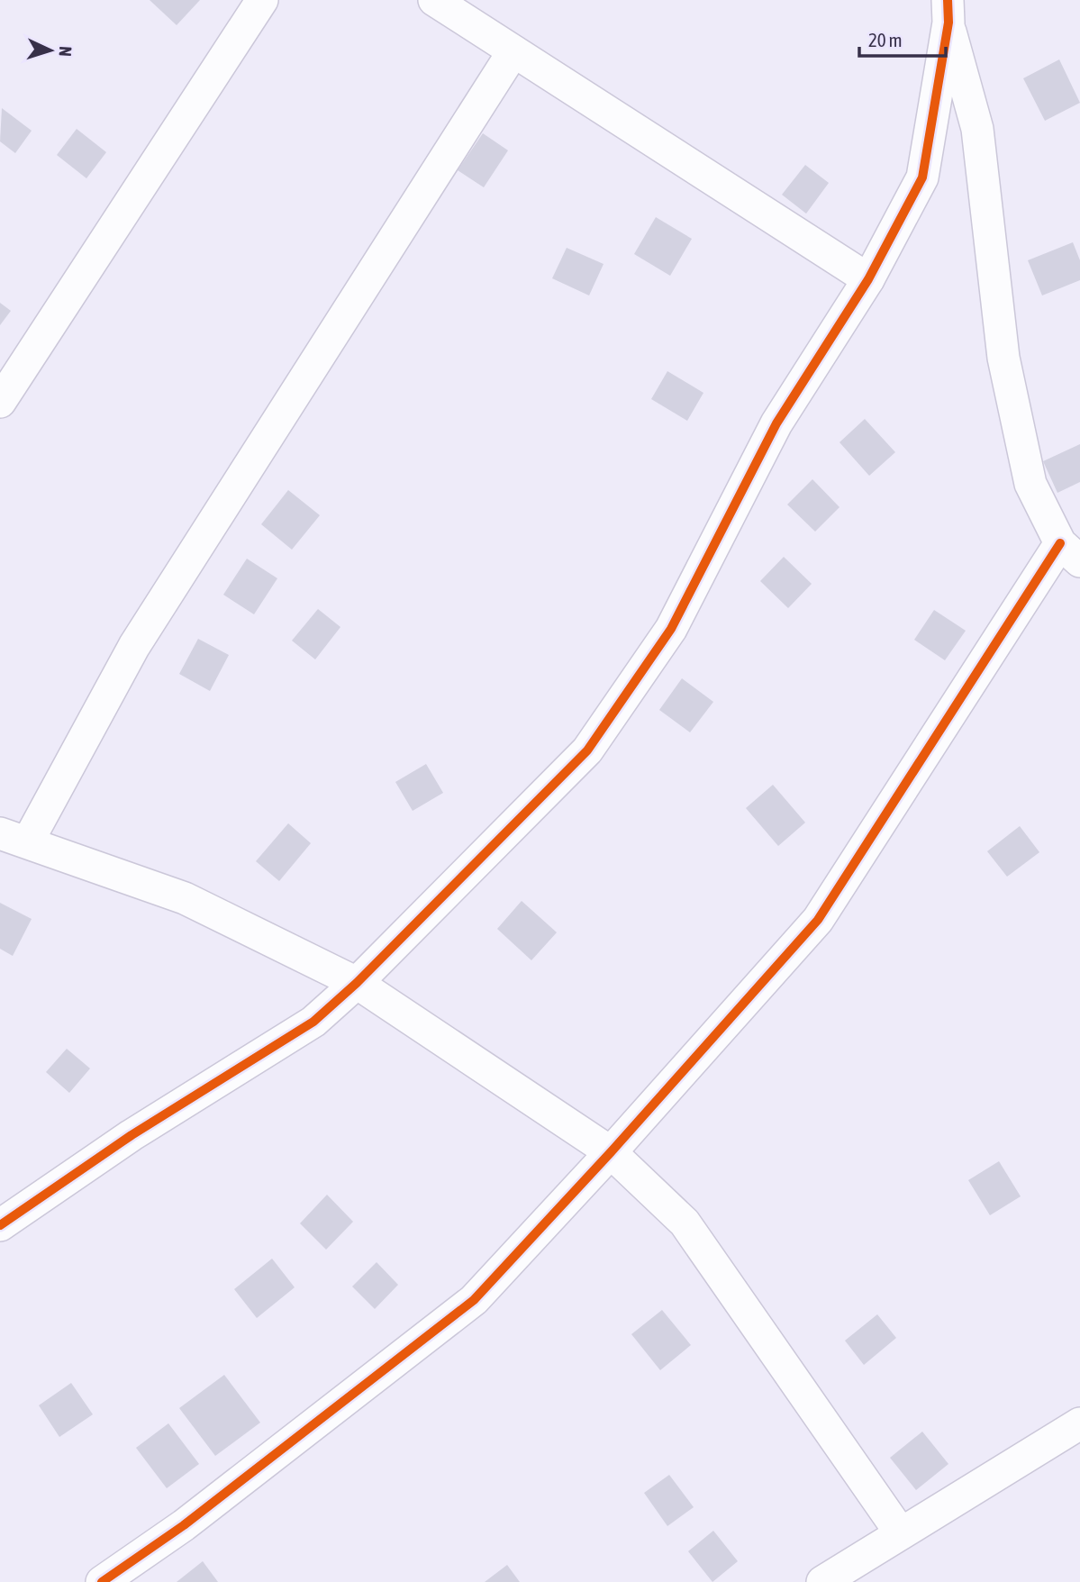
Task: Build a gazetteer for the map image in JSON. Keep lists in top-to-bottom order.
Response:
{
  "scale_bar": "20 m",
  "north": "right"
}
